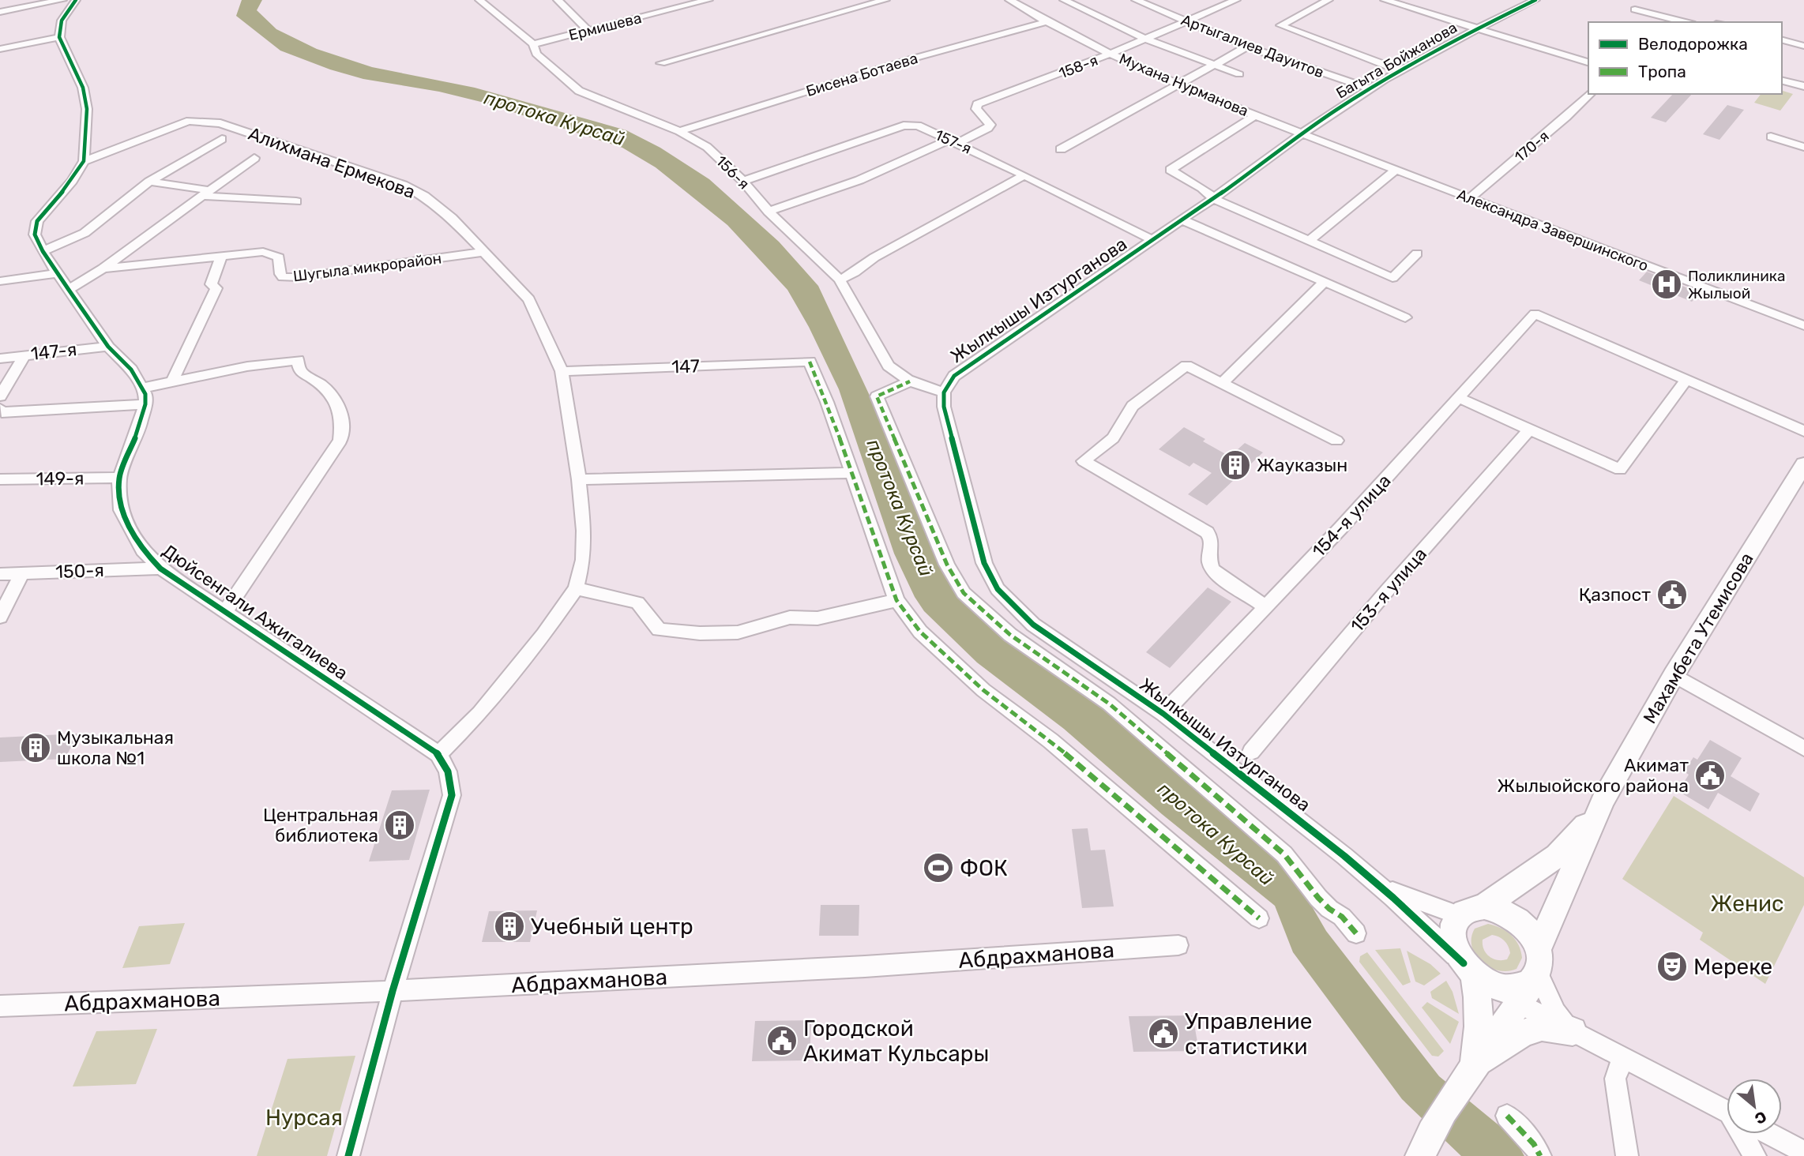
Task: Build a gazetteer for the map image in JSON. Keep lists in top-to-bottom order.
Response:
{
  "streets": {
    "street": [
      "Ермишева",
      "Артыгалиев Дауитов",
      "Багыта Бойжанова",
      "158-я",
      "Бисена Ботаева",
      "Мухана Нурманова",
      "157-я",
      "170-я",
      "Алихмана Ермекова",
      "156-я",
      "Александра Завершинского",
      "Шугыла микрорайон",
      "Жылкышы Изтурганова",
      "147-я",
      "147",
      "149-я",
      "154-я улица",
      "150-я",
      "153-я улица",
      "Дюйсенгали Ажигалиева",
      "Махамбета Утемисова",
      "Абдрахманова"
    ]
  },
  "crossings": [
    ["Ермишева", "156-я"],
    ["Артыгалиев Дауитов", "Багыта Бойжанова"],
    ["Артыгалиев Дауитов", "158-я"],
    ["Багыта Бойжанова", "Мухана Нурманова"],
    ["Багыта Бойжанова", "Александра Завершинского"],
    ["Багыта Бойжанова", "Жылкышы Изтурганова"],
    ["158-я", "Мухана Нурманова"],
    ["158-я", "157-я"],
    ["Бисена Ботаева", "Мухана Нурманова"],
    ["Бисена Ботаева", "156-я"],
    ["Мухана Нурманова", "Александра Завершинского"],
    ["Мухана Нурманова", "Жылкышы Изтурганова"],
    ["157-я", "156-я"],
    ["157-я", "Жылкышы Изтурганова"],
    ["170-я", "Александра Завершинского"],
    ["Алихмана Ермекова", "Шугыла микрорайон"],
    ["Алихмана Ермекова", "147"],
    ["Алихмана Ермекова", "Дюйсенгали Ажигалиева"],
    ["156-я", "Жылкышы Изтурганова"],
    ["Александра Завершинского", "Жылкышы Изтурганова"],
    ["Жылкышы Изтурганова", "154-я улица"],
    ["147-я", "Дюйсенгали Ажигалиева"],
    ["149-я", "Дюйсенгали Ажигалиева"],
    ["150-я", "Дюйсенгали Ажигалиева"]
  ],
  "water": ["протока Курсай"],
  "parks": ["Женис", "Нурсая"],
  "places": {
    "hospital": ["Поликлиника Жылыой"],
    "building": [
      "Жауказын",
      "Музыкальная школа №1",
      "Центральная библиотека",
      "Учебный центр"
    ],
    "public building": [
      "Қазпост",
      "Акимат Жылыойского района",
      "Управление статистики",
      "Городской Акимат Кульсары"
    ],
    "sports": ["ФОК"],
    "theatre": ["Мереке"]
  },
  "legend": ["Велодорожка", "Тропа"],
  "north": "bottom right"
}
